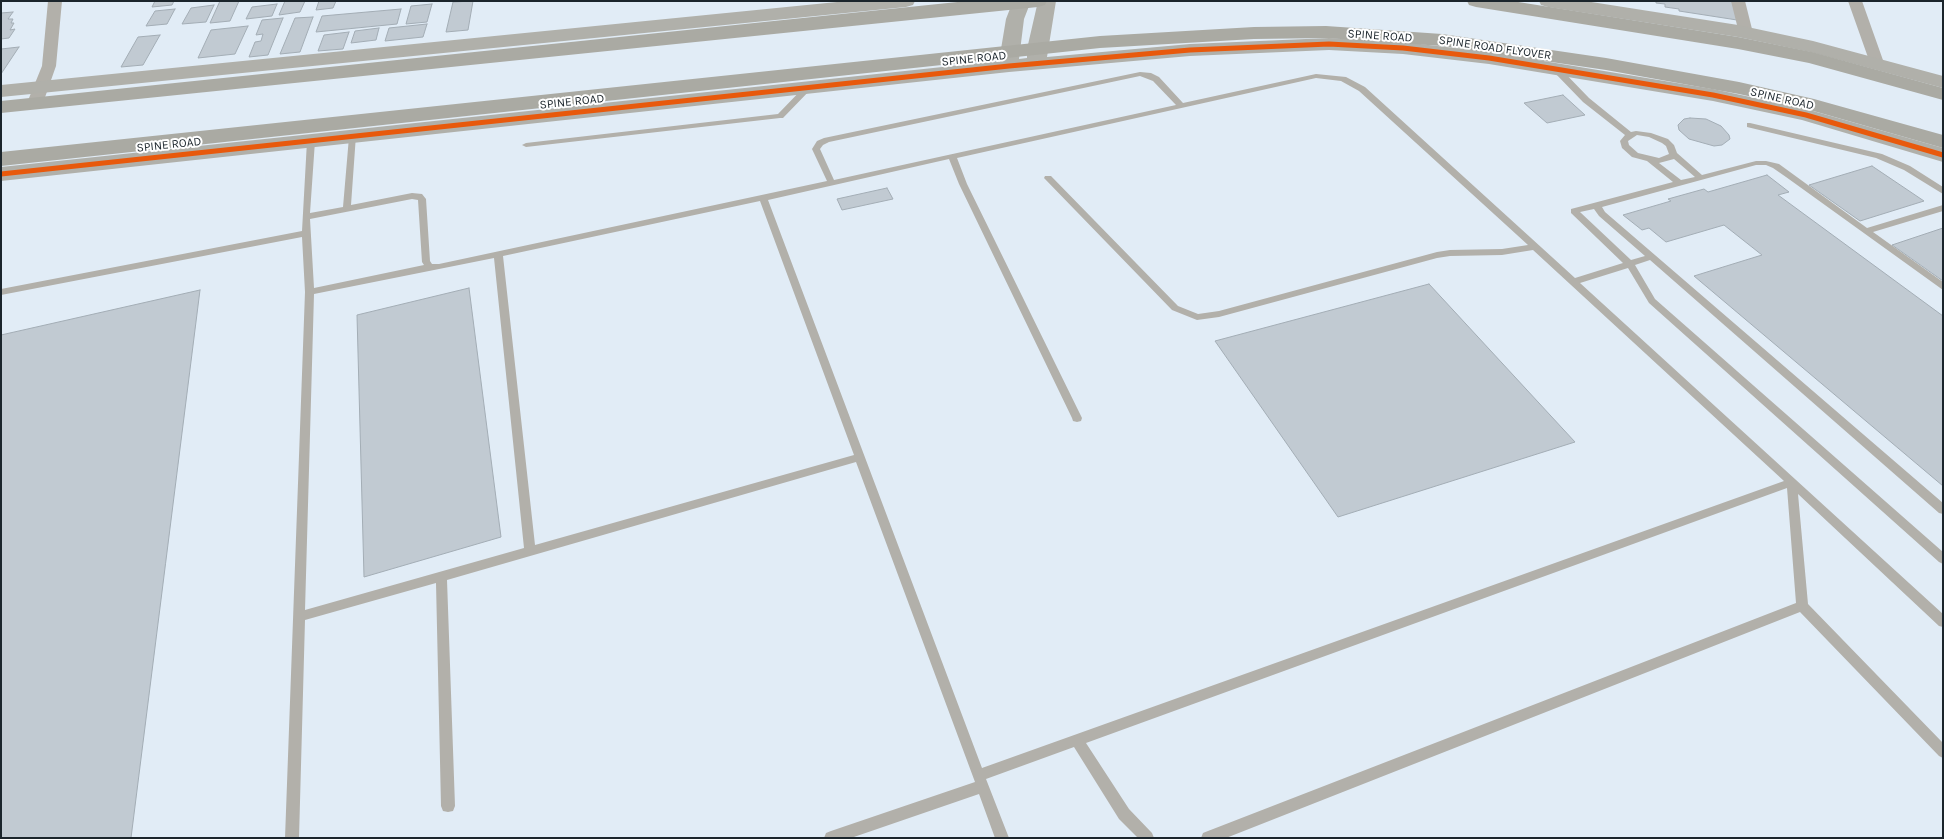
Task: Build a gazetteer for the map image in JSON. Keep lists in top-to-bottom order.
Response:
{
  "streets": {
    "main road": ["SPINE ROAD", "SPINE ROAD FLYOVER"]
  },
  "crossings": [
    ["SPINE ROAD", "SPINE ROAD FLYOVER"]
  ]
}
